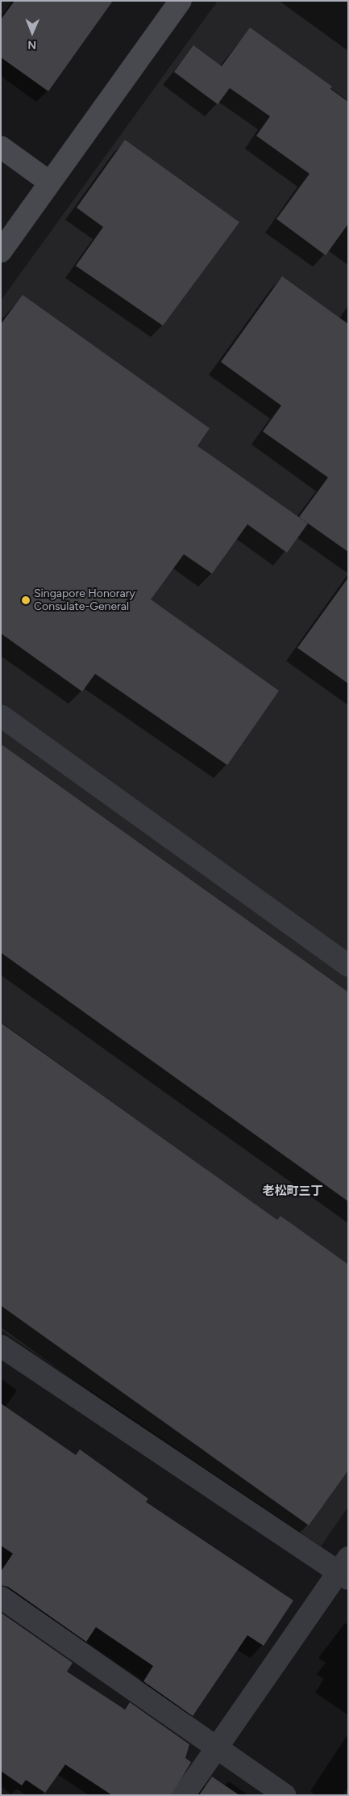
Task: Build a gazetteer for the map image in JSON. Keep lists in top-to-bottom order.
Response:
{
  "districts": ["老松町三丁"],
  "places": ["Singapore Honorary Consulate-General"],
  "north": "bottom"
}
